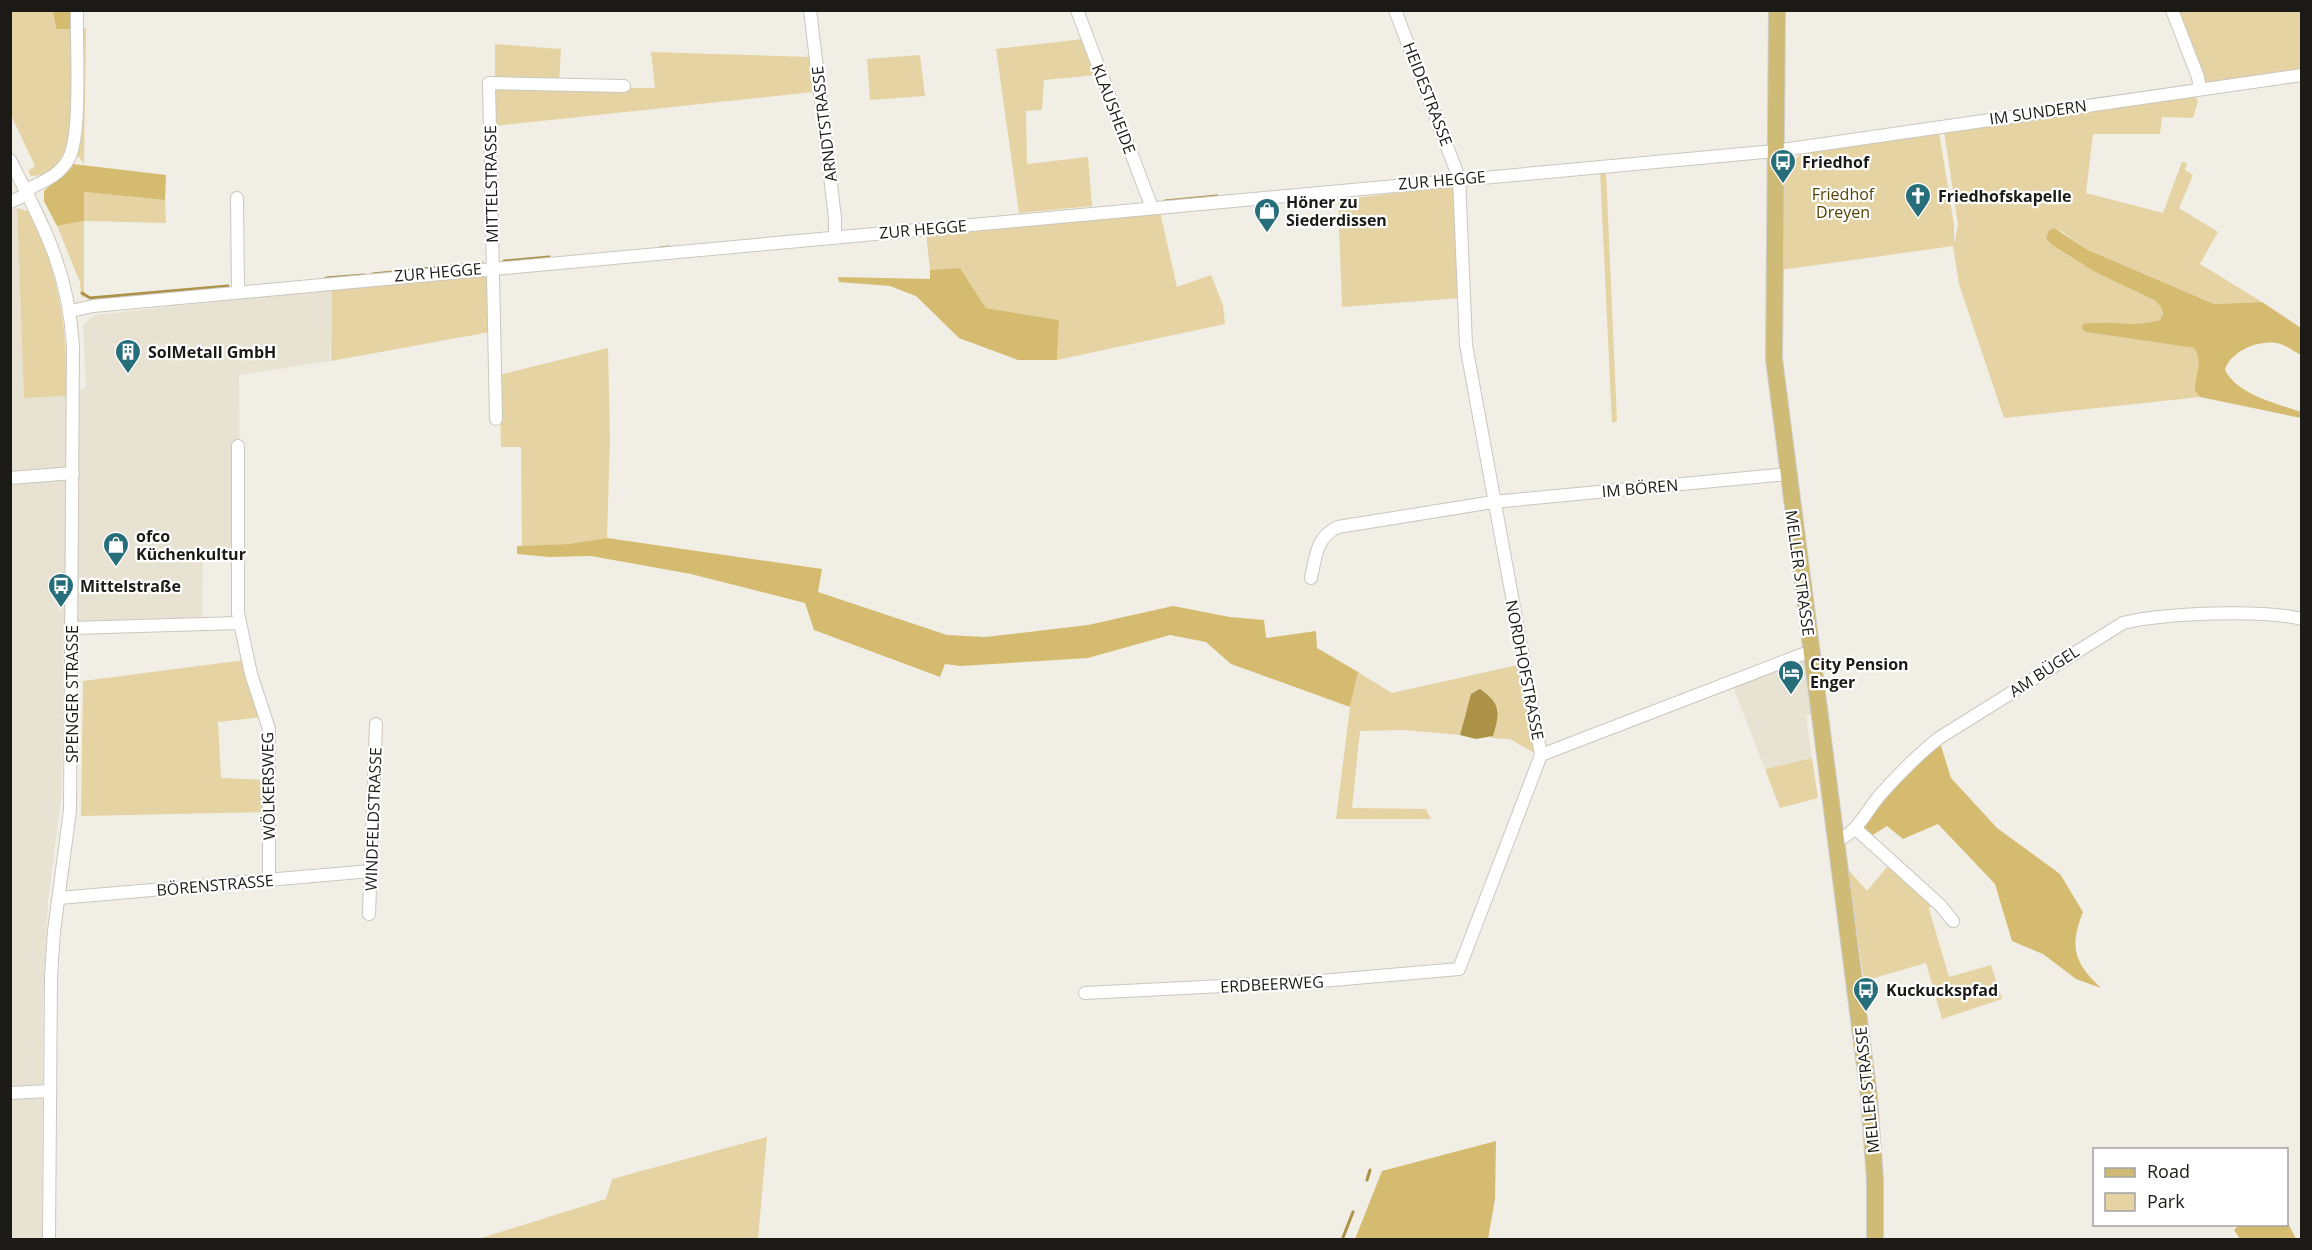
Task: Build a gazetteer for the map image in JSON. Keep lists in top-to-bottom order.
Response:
{
  "streets": {
    "main road": ["MELLER STRASSE"],
    "street": [
      "HEIDESTRASSE",
      "KLAUSHEIDE",
      "IM SUNDERN",
      "ARNDTSTRASSE",
      "ZUR HEGGE",
      "MITTELSTRASSE",
      "IM BÖREN",
      "NORDHOFSTRASSE",
      "AM BÜGEL",
      "SPENGER STRASSE",
      "WÖLKERSWEG",
      "WINDFELDSTRASSE",
      "BÖRENSTRASSE",
      "ERDBEERWEG"
    ]
  },
  "crossings": [
    ["HEIDESTRASSE", "ZUR HEGGE"],
    ["HEIDESTRASSE", "NORDHOFSTRASSE"],
    ["KLAUSHEIDE", "ZUR HEGGE"],
    ["IM SUNDERN", "ZUR HEGGE"],
    ["IM SUNDERN", "MELLER STRASSE"],
    ["ARNDTSTRASSE", "ZUR HEGGE"],
    ["ZUR HEGGE", "MITTELSTRASSE"],
    ["ZUR HEGGE", "MELLER STRASSE"],
    ["ZUR HEGGE", "NORDHOFSTRASSE"],
    ["ZUR HEGGE", "SPENGER STRASSE"],
    ["IM BÖREN", "MELLER STRASSE"],
    ["IM BÖREN", "NORDHOFSTRASSE"],
    ["MELLER STRASSE", "AM BÜGEL"],
    ["NORDHOFSTRASSE", "ERDBEERWEG"],
    ["SPENGER STRASSE", "BÖRENSTRASSE"],
    ["WÖLKERSWEG", "BÖRENSTRASSE"],
    ["WINDFELDSTRASSE", "BÖRENSTRASSE"]
  ],
  "parks": ["Friedhof Dreyen"],
  "places": {
    "bus stop": ["Friedhof", "Mittelstraße", "Kuckuckspfad"],
    "church": ["Friedhofskapelle"],
    "shop": ["Höner zu Siederdissen", "ofco Küchenkultur"],
    "building": ["SolMetall GmbH"],
    "hotel": ["City Pension Enger"]
  },
  "legend": ["Road", "Park"]
}
